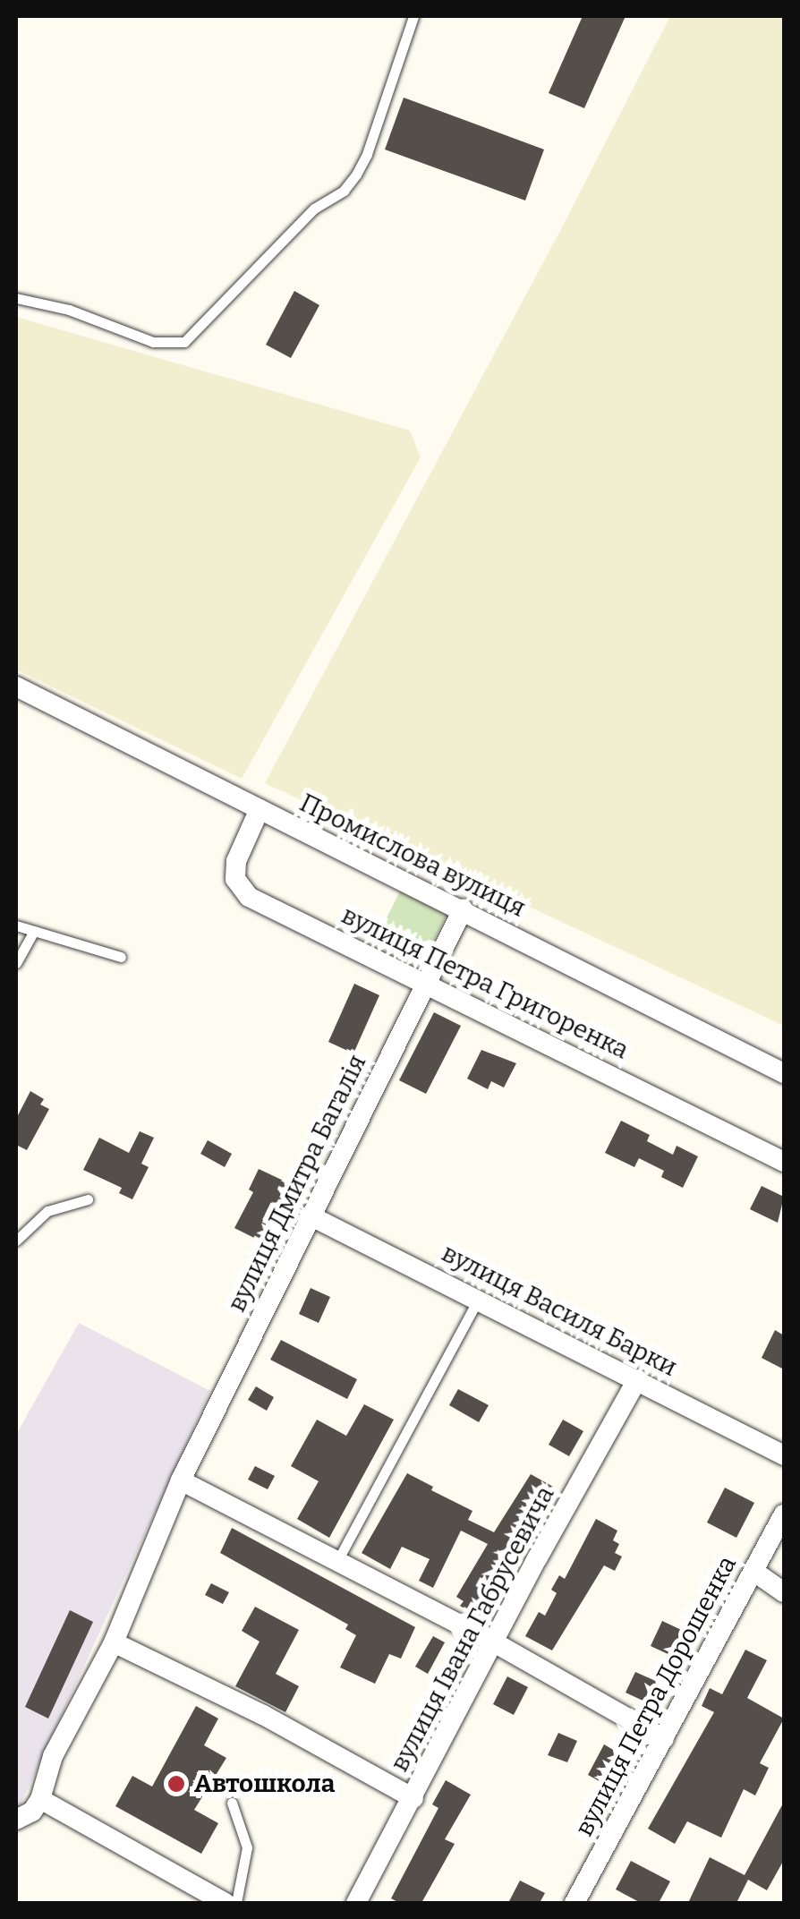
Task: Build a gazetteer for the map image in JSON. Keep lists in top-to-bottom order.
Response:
{
  "streets": {
    "street": [
      "Промислова вулиця",
      "вулиця Петра Григоренка",
      "вулиця Дмитра Багалія",
      "вулиця Василя Барки",
      "вулиця Івана Габрусевича",
      "вулиця Петра Дорошенка"
    ]
  },
  "crossings": [
    ["Промислова вулиця", "вулиця Петра Григоренка"],
    ["Промислова вулиця", "вулиця Дмитра Багалія"],
    ["вулиця Петра Григоренка", "вулиця Дмитра Багалія"],
    ["вулиця Дмитра Багалія", "вулиця Василя Барки"],
    ["вулиця Василя Барки", "вулиця Івана Габрусевича"]
  ],
  "places": ["Автошкола"]
}
